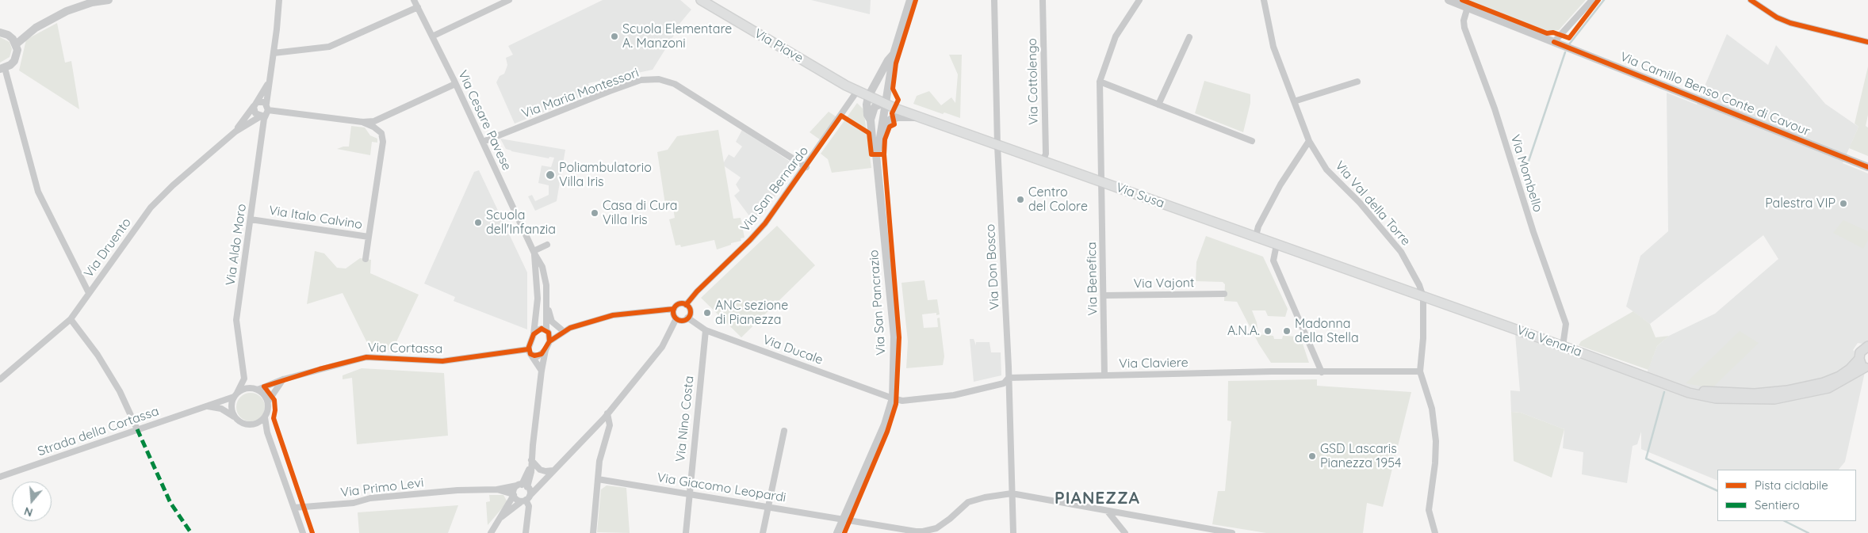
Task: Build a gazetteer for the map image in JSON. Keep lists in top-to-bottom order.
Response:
{
  "streets": {
    "main road": ["Via Piave", "Via Susa", "Via Venaria"],
    "street": [
      "Via Cottolengo",
      "Via Maria Montessori",
      "Via Camillo Benso Conte di Cavour",
      "Via Cesare Pavese",
      "Via Mombello",
      "Via San Bernardo",
      "Via Val della Torre",
      "Via Italo Calvino",
      "Via Aldo Moro",
      "Via Druento",
      "Via Don Bosco",
      "Via Benefica",
      "Via Vajont",
      "Via San Pancrazio",
      "Via Cortassa",
      "Via Ducale",
      "Via Claviere",
      "Via Nino Costa",
      "Strada della Cortassa",
      "Via Primo Levi",
      "Via Giacomo Leopardi"
    ]
  },
  "crossings": [
    ["Via Piave", "Via San Bernardo"],
    ["Via Piave", "Via Susa"],
    ["Via Cottolengo", "Via Susa"],
    ["Via Maria Montessori", "Via Cesare Pavese"],
    ["Via Maria Montessori", "Via San Bernardo"],
    ["Via Camillo Benso Conte di Cavour", "Via Mombello"],
    ["Via Cesare Pavese", "Via Cortassa"],
    ["Via Cesare Pavese", "Via Primo Levi"],
    ["Via Mombello", "Via Venaria"],
    ["Via San Bernardo", "Via Susa"],
    ["Via San Bernardo", "Via Ducale"],
    ["Via Susa", "Via Val della Torre"],
    ["Via Susa", "Via Don Bosco"],
    ["Via Susa", "Via Benefica"],
    ["Via Susa", "Via Venaria"],
    ["Via Val della Torre", "Via Venaria"],
    ["Via Val della Torre", "Via Claviere"],
    ["Via Italo Calvino", "Via Aldo Moro"],
    ["Via Aldo Moro", "Via Druento"],
    ["Via Don Bosco", "Via Claviere"],
    ["Via Don Bosco", "Via Giacomo Leopardi"],
    ["Via Benefica", "Via Vajont"],
    ["Via Benefica", "Via Claviere"],
    ["Via San Pancrazio", "Via Ducale"],
    ["Via San Pancrazio", "Via Claviere"],
    ["Via San Pancrazio", "Via Giacomo Leopardi"],
    ["Via Cortassa", "Strada della Cortassa"],
    ["Via Ducale", "Via Claviere"],
    ["Via Ducale", "Via Nino Costa"],
    ["Via Nino Costa", "Via Giacomo Leopardi"]
  ],
  "districts": ["PIANEZZA"],
  "places": [
    "Scuola Elementare A. Manzoni",
    "Poliambulatorio Villa Iris",
    "Centro del Colore",
    "Palestra VIP",
    "Casa di Cura Villa Iris",
    "Scuola dell'Infanzia",
    "ANC sezione di Pianezza",
    "A.N.A.",
    "Madonna della Stella",
    "GSD Lascaris Pianezza 1954"
  ],
  "legend": ["Pista ciclabile", "Sentiero"],
  "north": "bottom"
}
